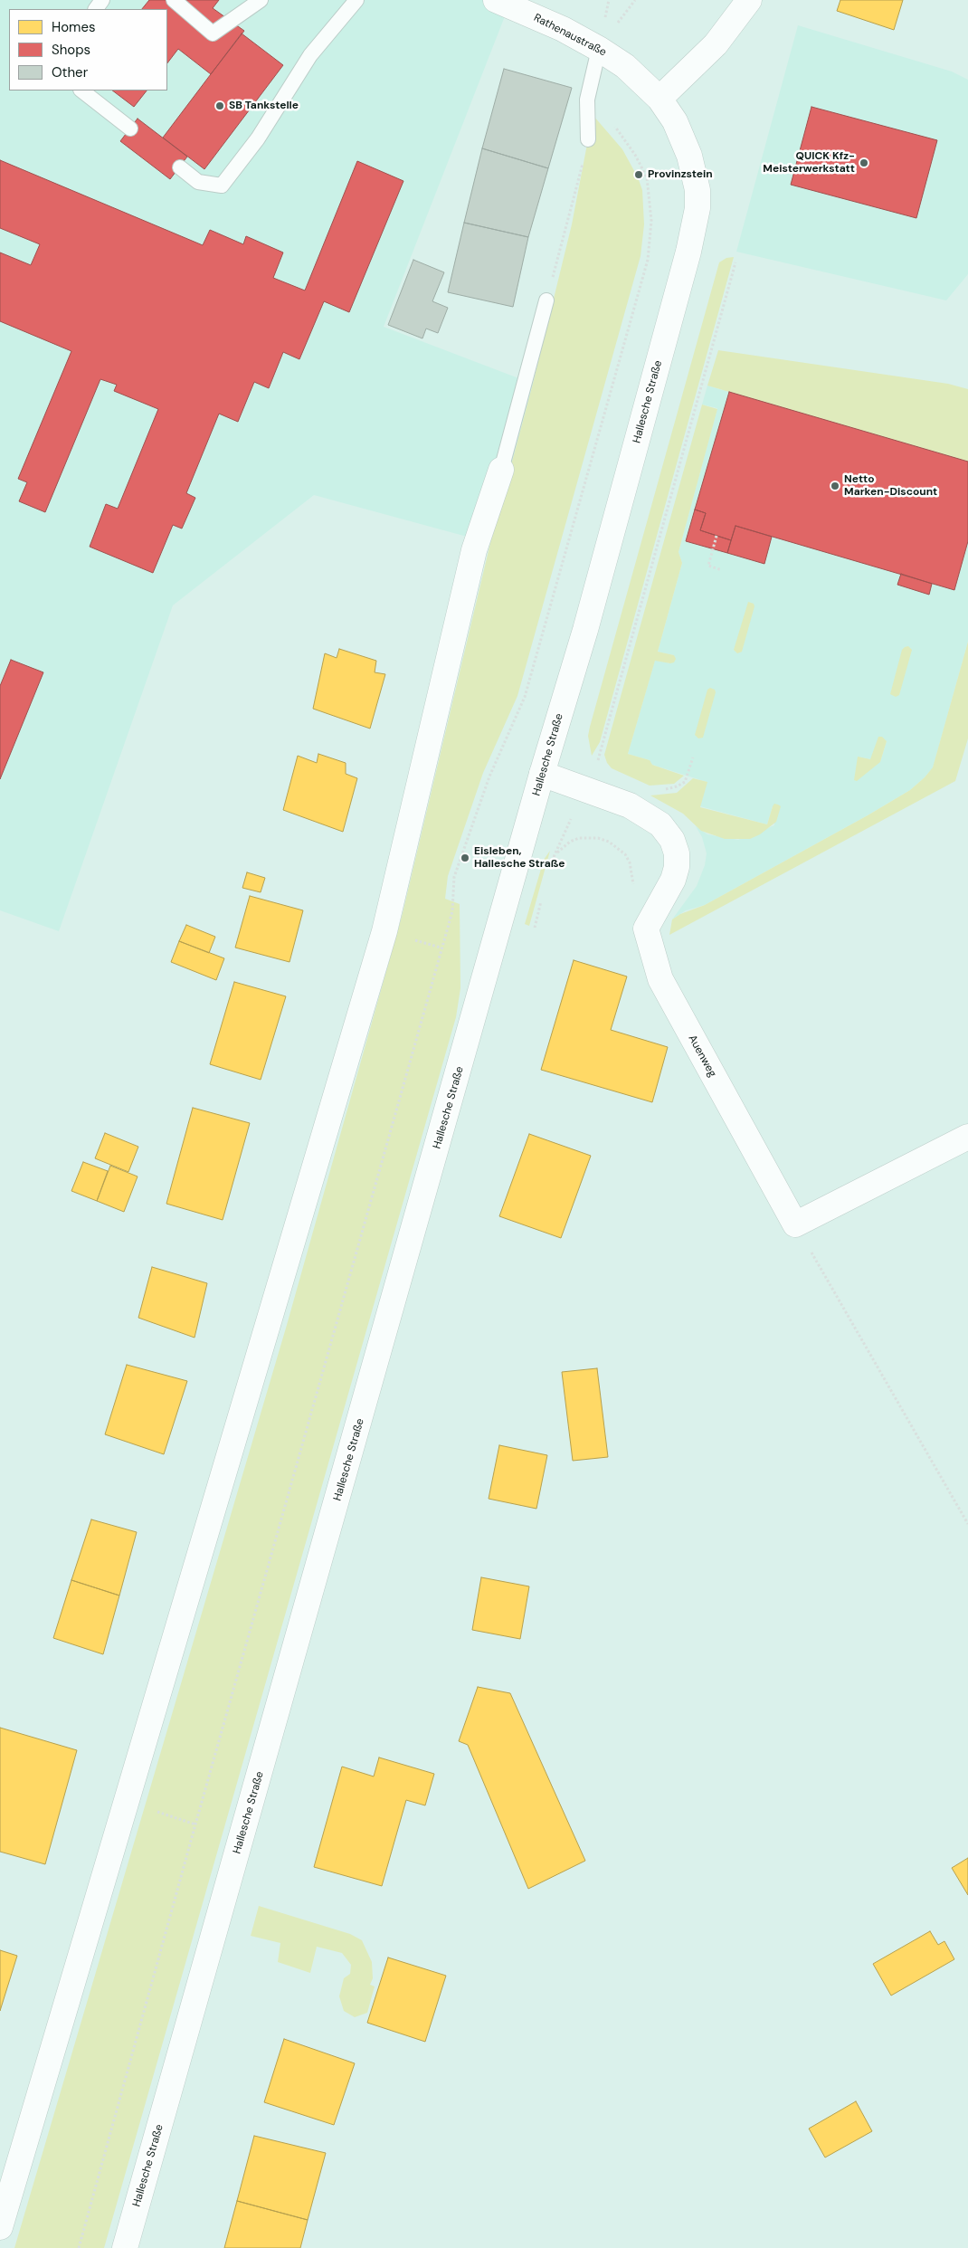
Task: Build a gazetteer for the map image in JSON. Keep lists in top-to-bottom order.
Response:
{
  "streets": {
    "street": ["Rathenaustraße", "Hallesche Straße", "Auenweg"]
  },
  "crossings": [
    ["Rathenaustraße", "Hallesche Straße"]
  ],
  "places": [
    "SB Tankstelle",
    "QUICK Kfz- Meisterwerkstatt",
    "Provinzstein",
    "Netto Marken-Discount",
    "Eisleben, Hallesche Straße"
  ],
  "legend": ["Homes", "Shops", "Other"]
}
